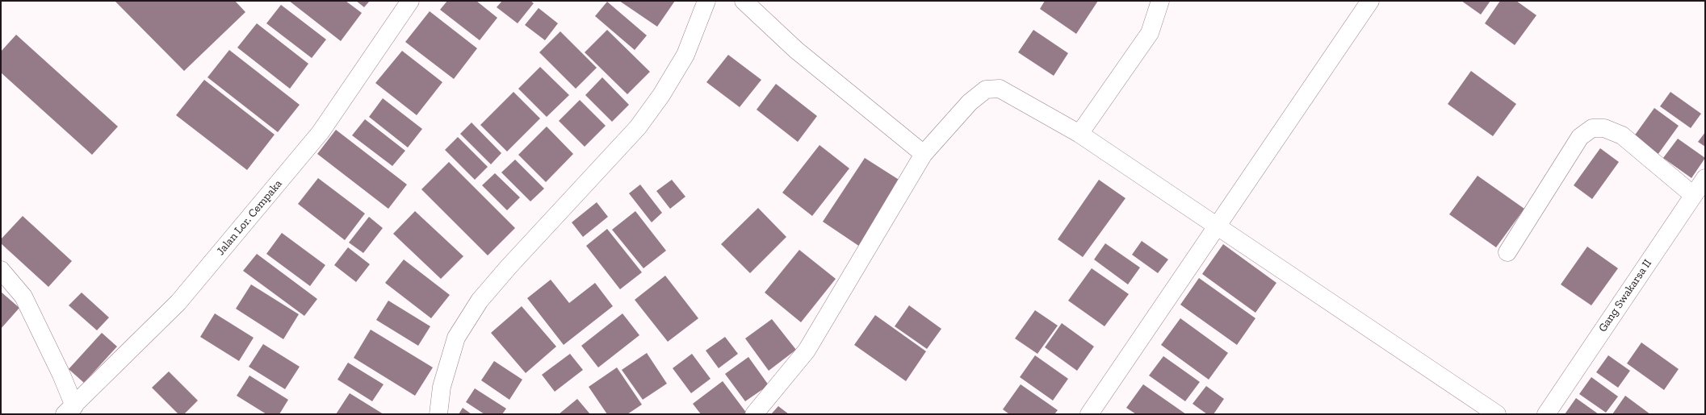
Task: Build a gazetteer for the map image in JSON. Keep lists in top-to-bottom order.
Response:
{
  "streets": {
    "street": ["Jalan Lor. Cempaka", "Gang Swakarsa II"]
  }
}
